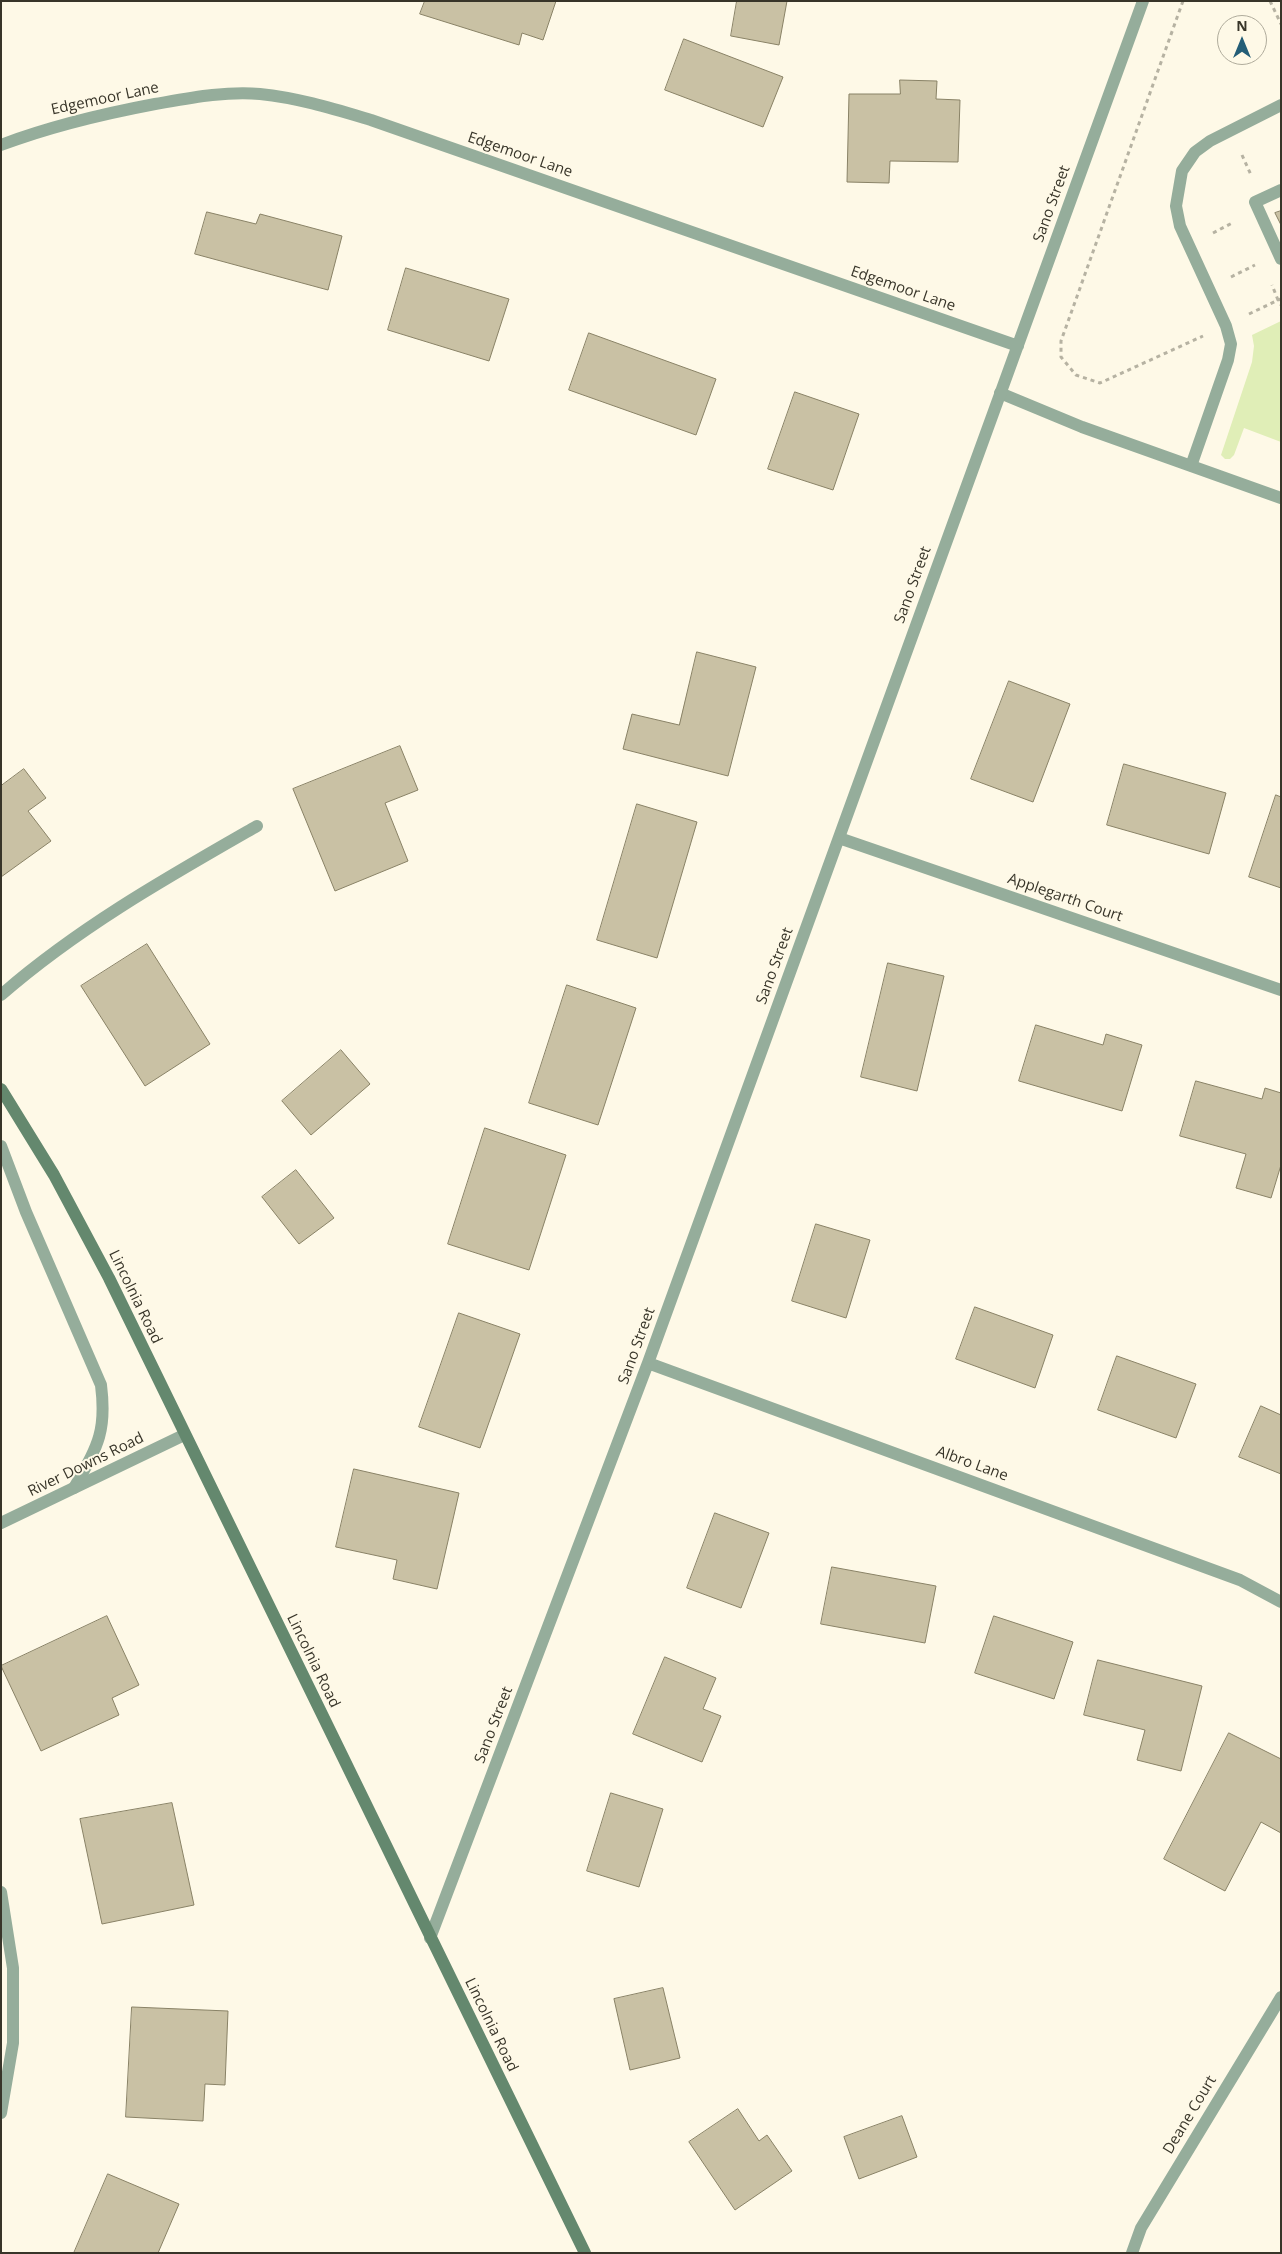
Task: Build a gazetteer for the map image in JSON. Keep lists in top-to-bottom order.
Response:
{
  "streets": {
    "main road": ["Lincolnia Road"],
    "street": [
      "Edgemoor Lane",
      "Sano Street",
      "Applegarth Court",
      "Albro Lane",
      "River Downs Road",
      "Deane Court"
    ]
  },
  "crossings": [
    ["Edgemoor Lane", "Sano Street"],
    ["Sano Street", "Applegarth Court"],
    ["Sano Street", "Lincolnia Road"],
    ["Sano Street", "Albro Lane"],
    ["Lincolnia Road", "River Downs Road"]
  ],
  "north": "top"
}
